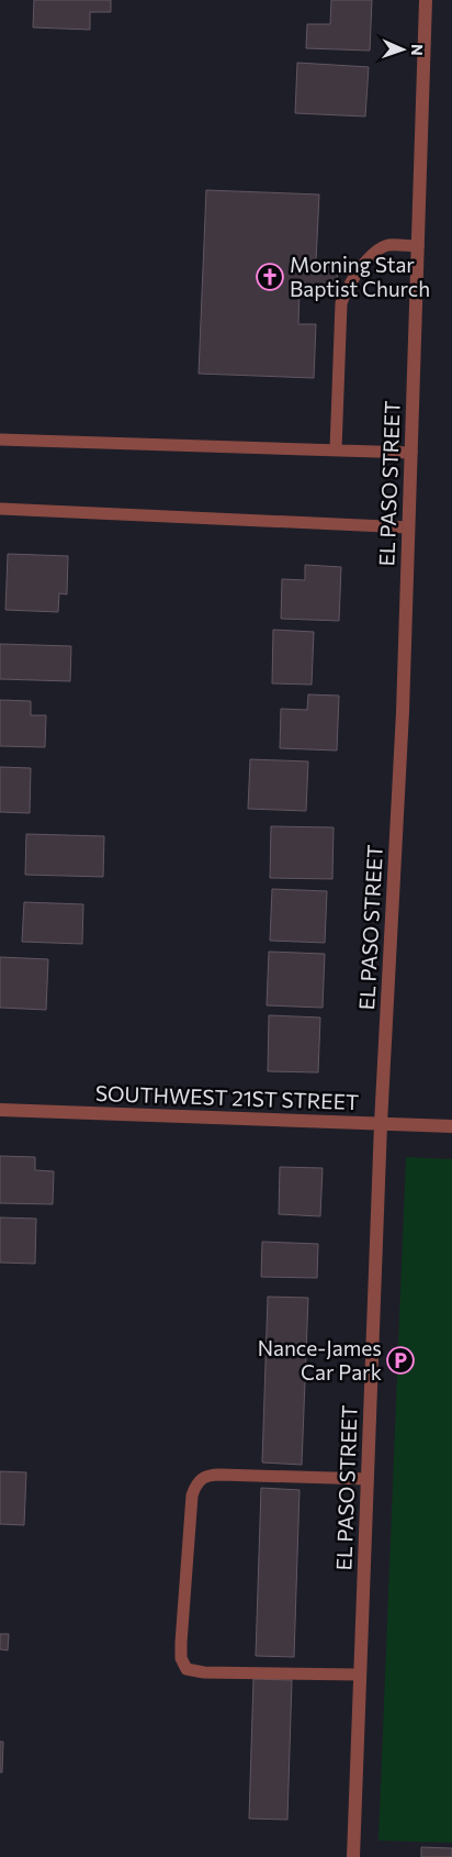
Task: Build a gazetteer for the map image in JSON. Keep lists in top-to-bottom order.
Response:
{
  "streets": {
    "street": ["EL PASO STREET", "SOUTHWEST 21ST STREET"]
  },
  "crossings": [
    ["EL PASO STREET", "SOUTHWEST 21ST STREET"]
  ],
  "places": {
    "church": ["Morning Star Baptist Church"],
    "parking": ["Nance-James Car Park"]
  },
  "north": "right"
}
